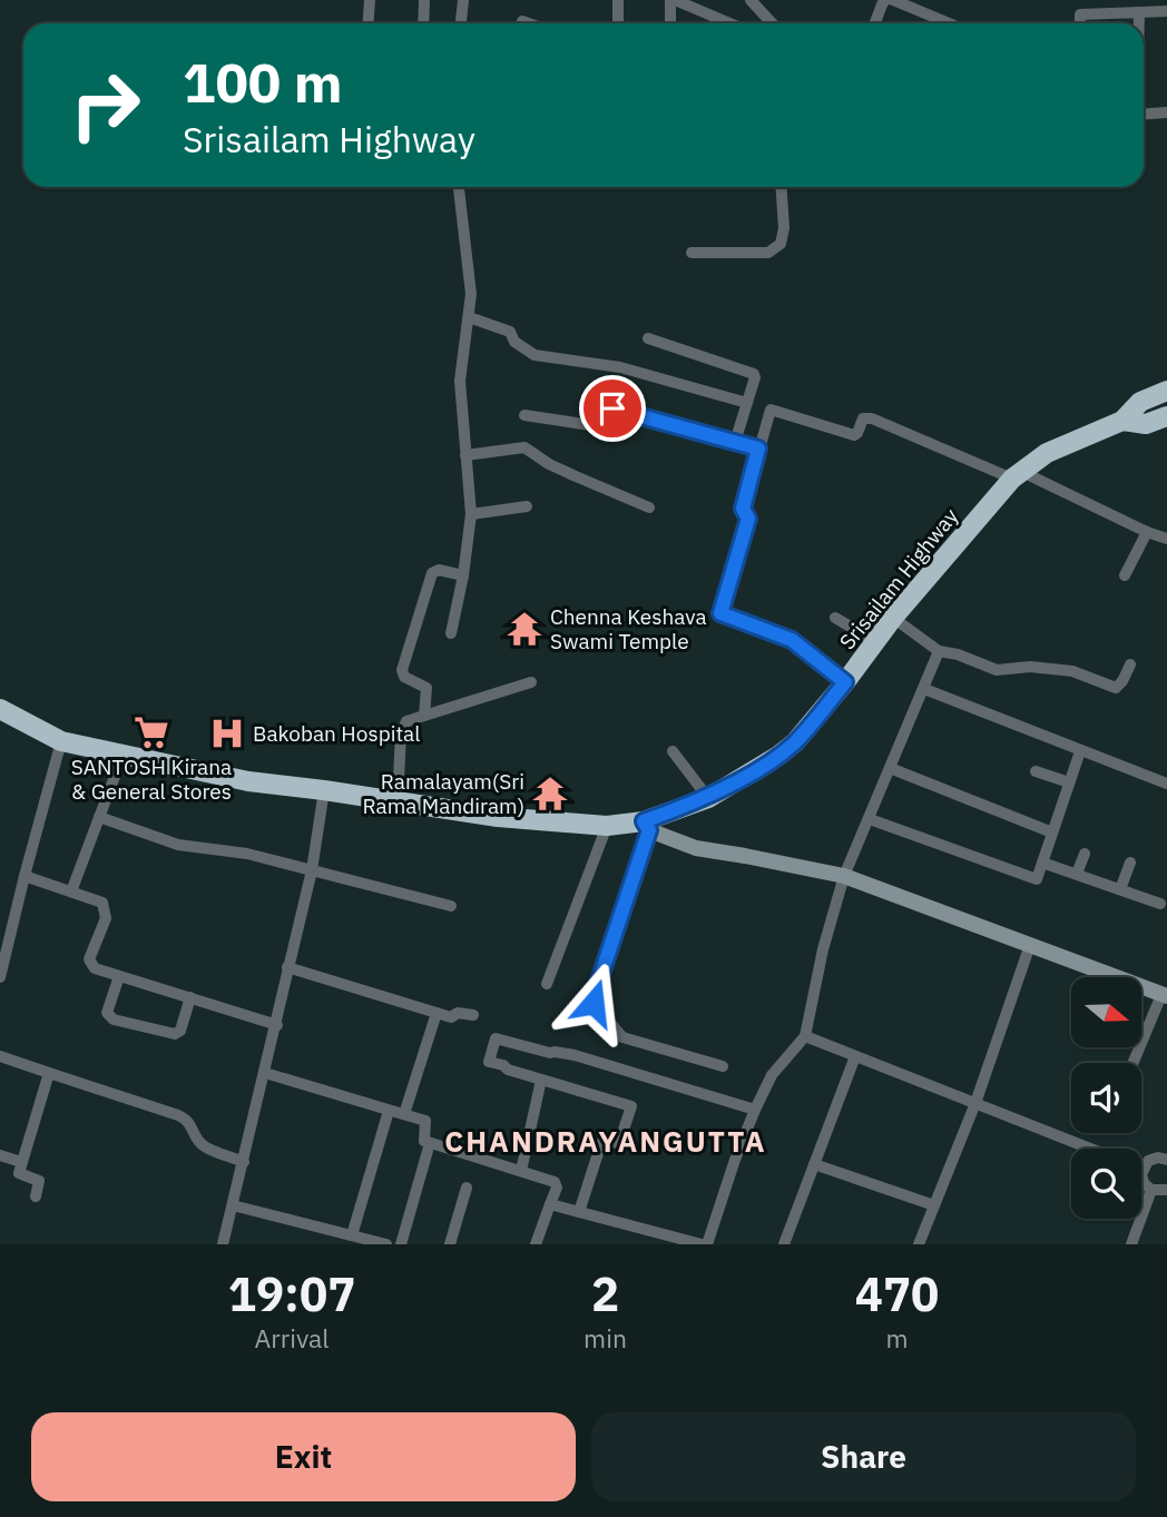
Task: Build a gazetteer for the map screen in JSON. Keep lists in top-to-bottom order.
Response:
{
  "streets": {
    "highway": ["Srisailam Highway"]
  },
  "districts": ["CHANDRAYANGUTTA"],
  "places": {
    "temple": ["Chenna Keshava Swami Temple", "Ramalayam(Sri Rama Mandiram)"],
    "supermarket": ["SANTOSH Kirana & General Stores"],
    "hospital": ["Bakoban Hospital"]
  },
  "north": "right",
  "page": {
    "turn": ["100 m", "Srisailam Highway"],
    "eta": [
      "19:07",
      "Arrival",
      "2",
      "min",
      "470",
      "m"
    ],
    "buttons": ["Exit", "Share"]
  }
}
